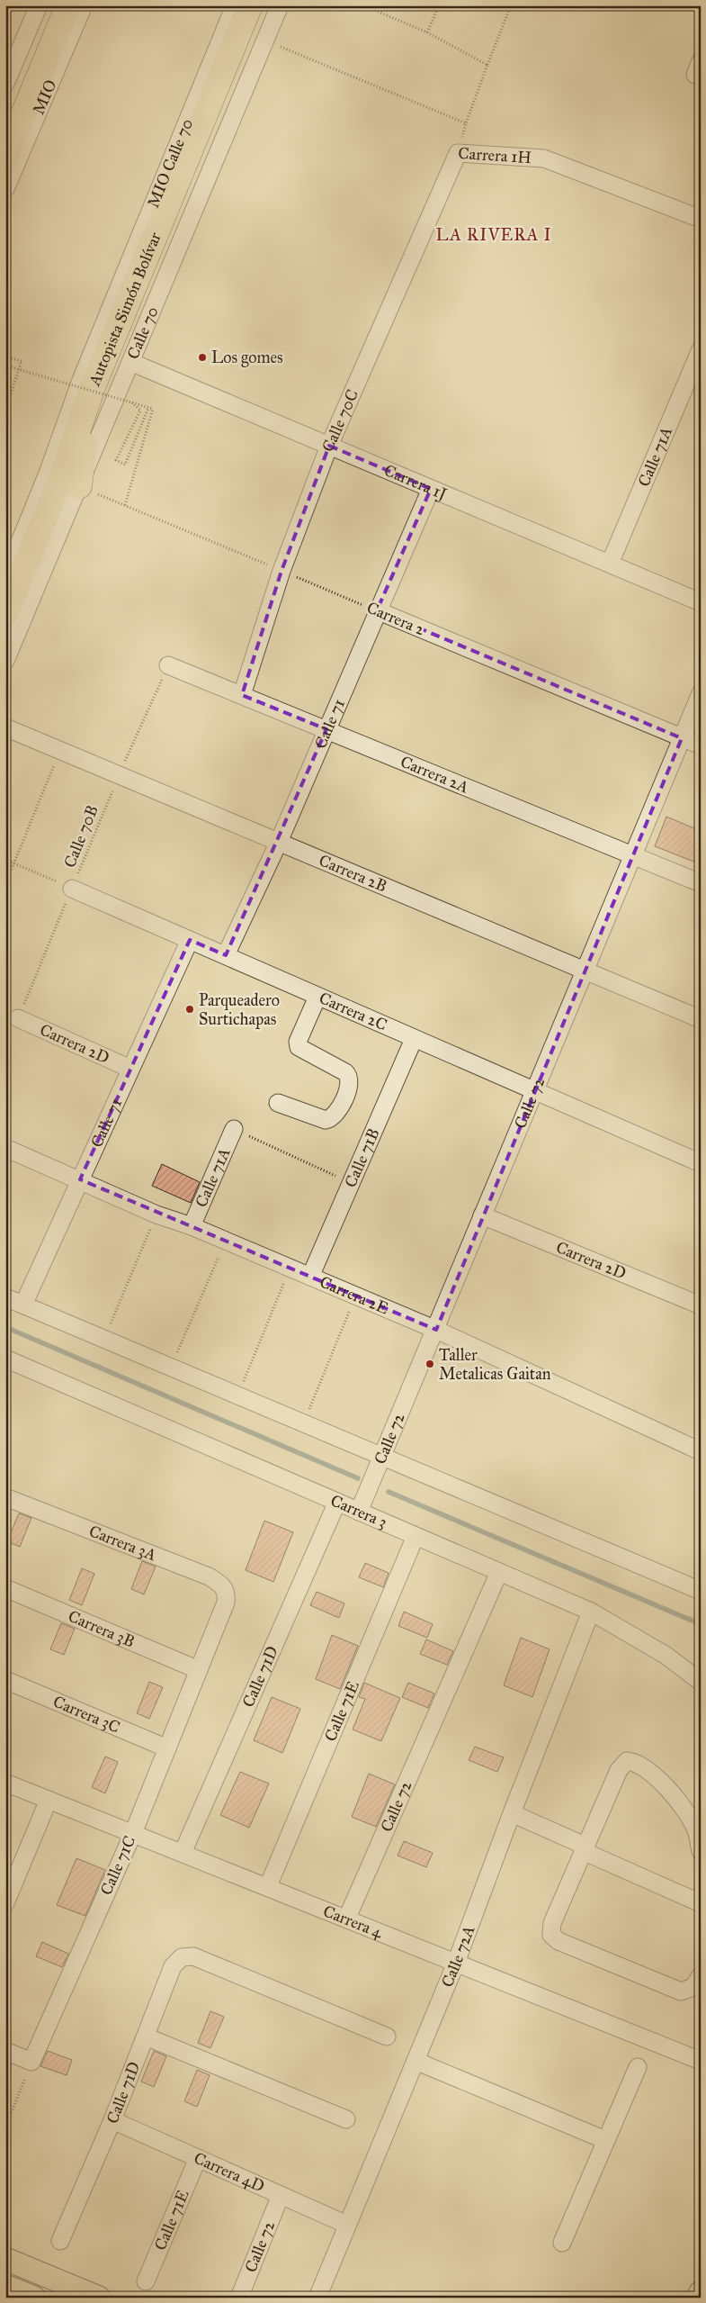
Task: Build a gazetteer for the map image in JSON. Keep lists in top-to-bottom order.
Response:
{
  "streets": {
    "highway": ["Autopista Simón Bolívar"],
    "street": [
      "MIO",
      "Carrera 1H",
      "MIO Calle 70",
      "Calle 70",
      "Calle 70C",
      "Calle 71A",
      "Carrera 1J",
      "Carrera 2",
      "Calle 71",
      "Carrera 2A",
      "Carrera 2B",
      "Carrera 2C",
      "Carrera 2D",
      "Calle 72",
      "Calle 71B",
      "Carrera 2E",
      "Carrera 3",
      "Carrera 3A",
      "Carrera 3B",
      "Calle 71D",
      "Calle 71E",
      "Carrera 3C",
      "Calle 71C",
      "Carrera 4",
      "Calle 72A",
      "Carrera 4D"
    ],
    "path": ["Calle 70B"]
  },
  "crossings": [
    ["Carrera 1H", "Calle 70C"],
    ["Calle 70", "Carrera 1J"],
    ["Calle 70", "Carrera 2"],
    ["Calle 70C", "Carrera 1J"],
    ["Calle 70C", "Carrera 2"],
    ["Calle 70C", "Carrera 2A"],
    ["Calle 71A", "Carrera 1J"],
    ["Calle 71A", "Carrera 2E"],
    ["Carrera 1J", "Calle 71"],
    ["Carrera 2", "Calle 71"],
    ["Carrera 2", "Calle 72"],
    ["Calle 71", "Carrera 2A"],
    ["Calle 71", "Carrera 2B"],
    ["Calle 71", "Carrera 2C"],
    ["Calle 71", "Carrera 2D"],
    ["Calle 71", "Carrera 2E"],
    ["Carrera 2A", "Calle 70B"],
    ["Carrera 2A", "Calle 72"],
    ["Calle 70B", "Carrera 2B"],
    ["Calle 70B", "Carrera 2C"],
    ["Calle 70B", "Carrera 2D"],
    ["Carrera 2B", "Calle 72"],
    ["Carrera 2C", "Calle 72"],
    ["Carrera 2C", "Calle 71B"],
    ["Carrera 2D", "Calle 72"],
    ["Calle 72", "Carrera 2E"],
    ["Calle 72", "Carrera 3"],
    ["Calle 72", "Carrera 4"],
    ["Calle 72", "Carrera 4D"],
    ["Calle 71B", "Carrera 2E"],
    ["Carrera 3", "Calle 71D"],
    ["Carrera 3", "Calle 71E"],
    ["Carrera 3", "Calle 72A"],
    ["Carrera 3A", "Calle 71C"],
    ["Carrera 3B", "Calle 71C"],
    ["Calle 71D", "Carrera 4"],
    ["Calle 71D", "Carrera 4D"],
    ["Calle 71E", "Carrera 4"],
    ["Calle 71E", "Carrera 4D"],
    ["Carrera 3C", "Calle 71C"],
    ["Calle 71C", "Carrera 4"],
    ["Carrera 4", "Calle 72A"],
    ["Calle 72A", "Carrera 4D"]
  ],
  "districts": ["LA RIVERA I"],
  "places": ["Los gomes", "Parqueadero Surtichapas", "Taller Metalicas Gaitan"]
}
